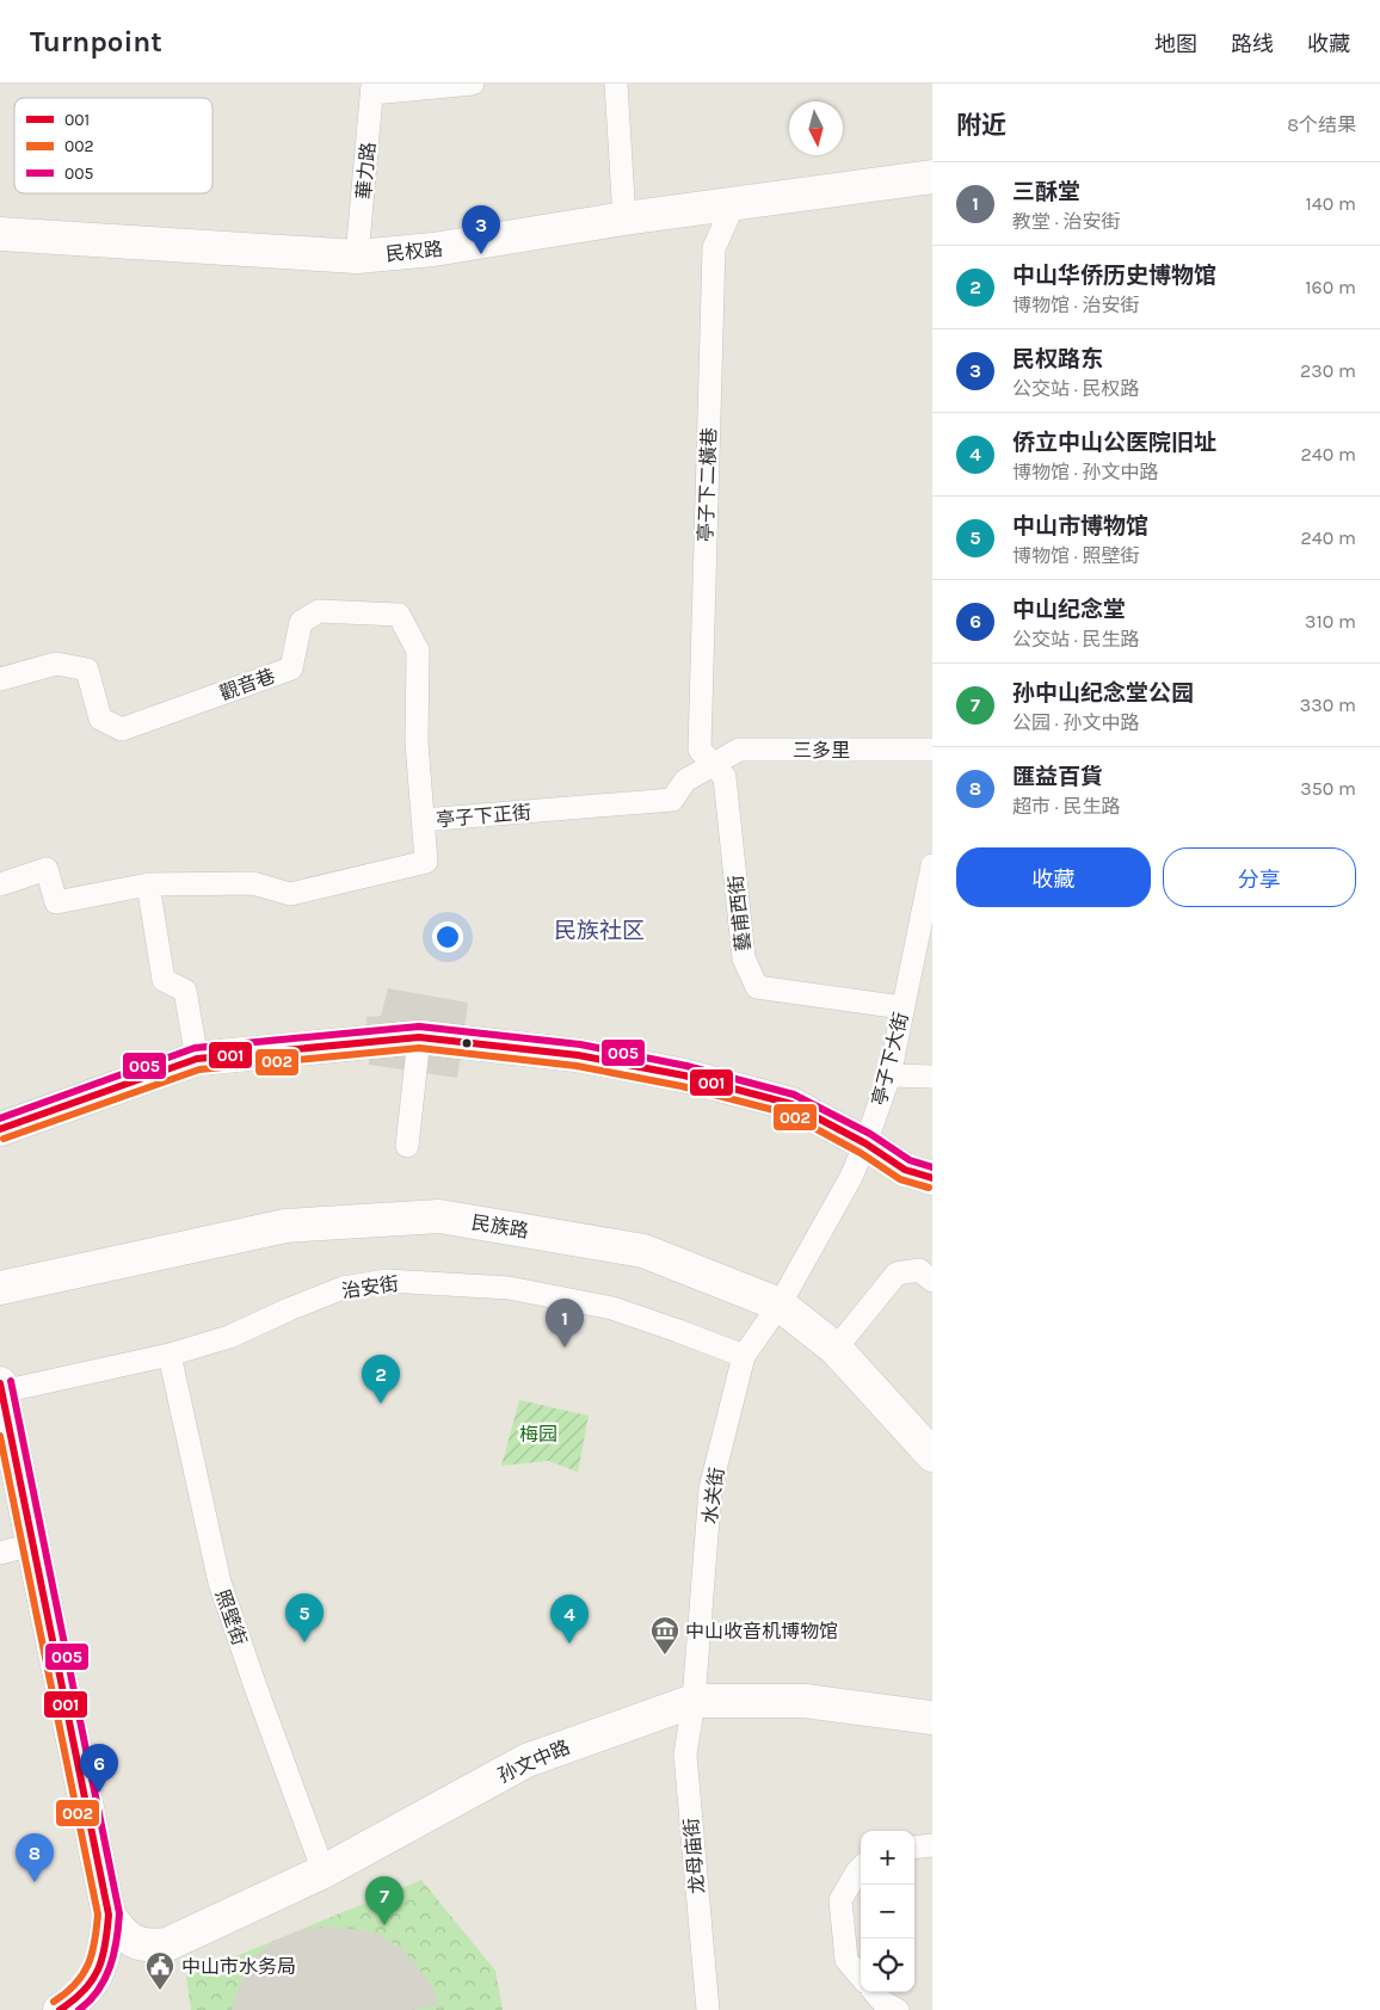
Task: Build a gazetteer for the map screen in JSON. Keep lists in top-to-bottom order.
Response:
{
  "streets": {
    "street": [
      "華力路",
      "民权路",
      "亭子下二橫巷",
      "觀音巷",
      "三多里",
      "亭子下正街",
      "藝甫西街",
      "亭子下大街",
      "民族路",
      "治安街",
      "水关街",
      "照壁街",
      "孙文中路",
      "龙母庙街"
    ]
  },
  "crossings": [
    ["華力路", "民权路"],
    ["民权路", "亭子下二橫巷"],
    ["亭子下二橫巷", "三多里"],
    ["亭子下二橫巷", "亭子下正街"],
    ["亭子下二橫巷", "藝甫西街"],
    ["觀音巷", "亭子下正街"],
    ["三多里", "亭子下正街"],
    ["三多里", "藝甫西街"],
    ["亭子下正街", "藝甫西街"],
    ["藝甫西街", "亭子下大街"],
    ["亭子下大街", "民族路"],
    ["亭子下大街", "水关街"],
    ["民族路", "水关街"],
    ["治安街", "水关街"],
    ["治安街", "照壁街"],
    ["水关街", "孙文中路"],
    ["水关街", "龙母庙街"],
    ["照壁街", "孙文中路"],
    ["孙文中路", "龙母庙街"]
  ],
  "districts": ["民族社区"],
  "parks": ["梅园"],
  "places": {
    "museum": ["中山收音机博物馆"],
    "public building": ["中山市水务局"]
  },
  "lines": ["transit line 005", "transit line 001", "transit line 002"],
  "legend": ["001", "002", "005"],
  "north": "bottom",
  "page": {
    "header": "Turnpoint",
    "nav": ["地图", "路线", "收藏"],
    "heading": ["附近", "8个结果"],
    "list": [
      {
        "mark": "1",
        "name": "三酥堂",
        "note": "教堂 · 治安街",
        "value": "140 m"
      },
      {
        "mark": "2",
        "name": "中山华侨历史博物馆",
        "note": "博物馆 · 治安街",
        "value": "160 m"
      },
      {
        "mark": "3",
        "name": "民权路东",
        "note": "公交站 · 民权路",
        "value": "230 m"
      },
      {
        "mark": "4",
        "name": "侨立中山公医院旧址",
        "note": "博物馆 · 孙文中路",
        "value": "240 m"
      },
      {
        "mark": "5",
        "name": "中山市博物馆",
        "note": "博物馆 · 照壁街",
        "value": "240 m"
      },
      {
        "mark": "6",
        "name": "中山纪念堂",
        "note": "公交站 · 民生路",
        "value": "310 m"
      },
      {
        "mark": "7",
        "name": "孙中山纪念堂公园",
        "note": "公园 · 孙文中路",
        "value": "330 m"
      },
      {
        "mark": "8",
        "name": "匯益百貨",
        "note": "超市 · 民生路",
        "value": "350 m"
      }
    ],
    "pins": [
      "3",
      "1",
      "2",
      "5",
      "4",
      "6",
      "8",
      "7"
    ],
    "buttons": ["收藏", "分享"],
    "map_buttons": ["+", "−"]
  }
}
